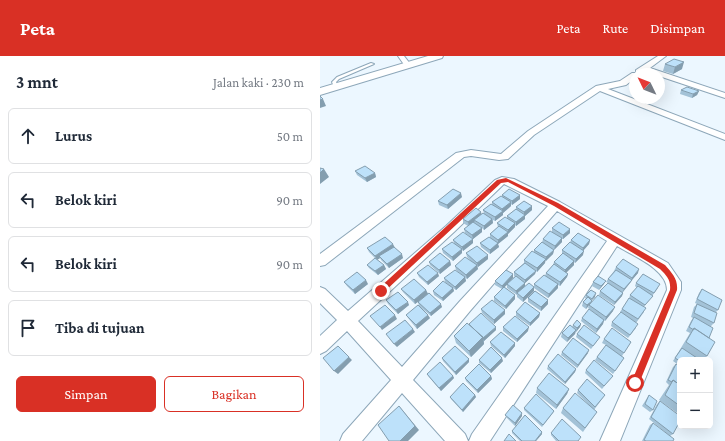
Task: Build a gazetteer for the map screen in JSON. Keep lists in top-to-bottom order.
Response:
{
  "north": "top left",
  "page": {
    "header": "Peta",
    "nav": ["Peta", "Rute", "Disimpan"],
    "heading": ["3 mnt", "Jalan kaki · 230 m"],
    "list": [
      ["Lurus", "50 m"],
      ["Belok kiri", "90 m"],
      ["Belok kiri", "90 m"],
      "Tiba di tujuan"
    ],
    "map_buttons": ["+", "−"],
    "buttons": ["Simpan", "Bagikan"]
  }
}
